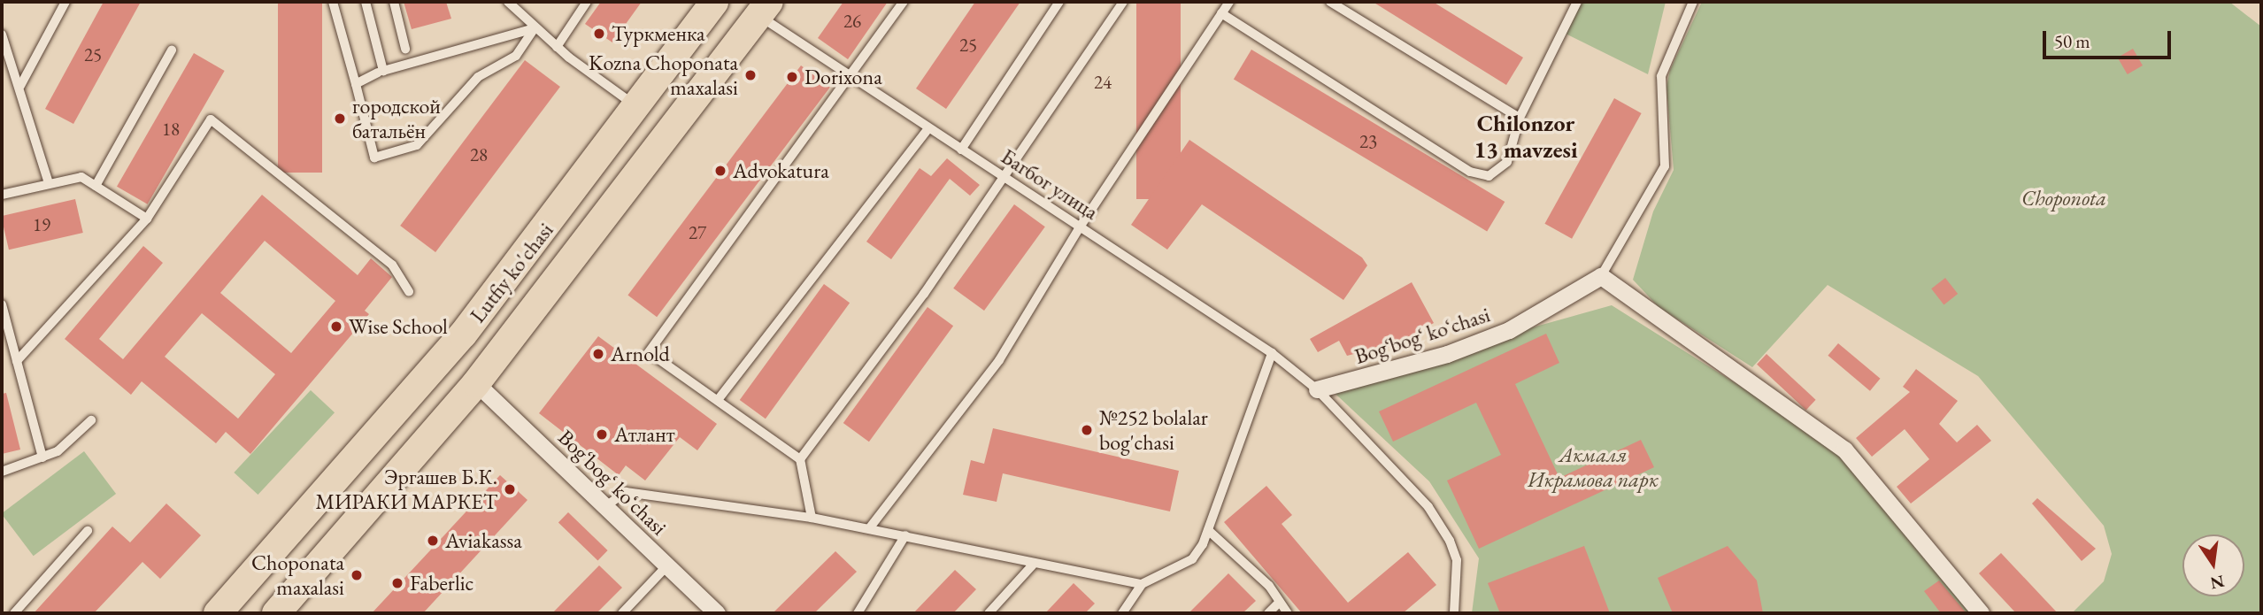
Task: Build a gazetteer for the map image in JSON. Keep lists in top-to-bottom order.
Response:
{
  "streets": {
    "main road": ["Lutfiy ko'chasi"],
    "street": ["Bogʻbogʻ koʻchasi"],
    "lane": ["Багбог улица"]
  },
  "crossings": [
    ["Багбог улица", "Lutfiy ko'chasi"],
    ["Багбог улица", "Bogʻbogʻ koʻchasi"],
    ["Lutfiy ko'chasi", "Bogʻbogʻ koʻchasi"]
  ],
  "districts": ["Chilonzor 13 mavzesi"],
  "parks": ["Choponota", "Акмаля Икрамова парк"],
  "places": [
    "Туркменка",
    "Kozna Choponata maxalasi",
    "Dorixona",
    "городской батальён",
    "Advokatura",
    "Wise School",
    "Arnold",
    "№252 bolalar bog'chasi",
    "Атлант",
    "Эргашев Б.К. МИРАКИ МАРКЕТ",
    "Aviakassa",
    "Choponata maxalasi",
    "Faberlic"
  ],
  "house_numbers": [
    "26",
    "25",
    "25",
    "24",
    "18",
    "23",
    "28",
    "19",
    "27"
  ],
  "scale_bar": "50 m",
  "north": "bottom"
}
